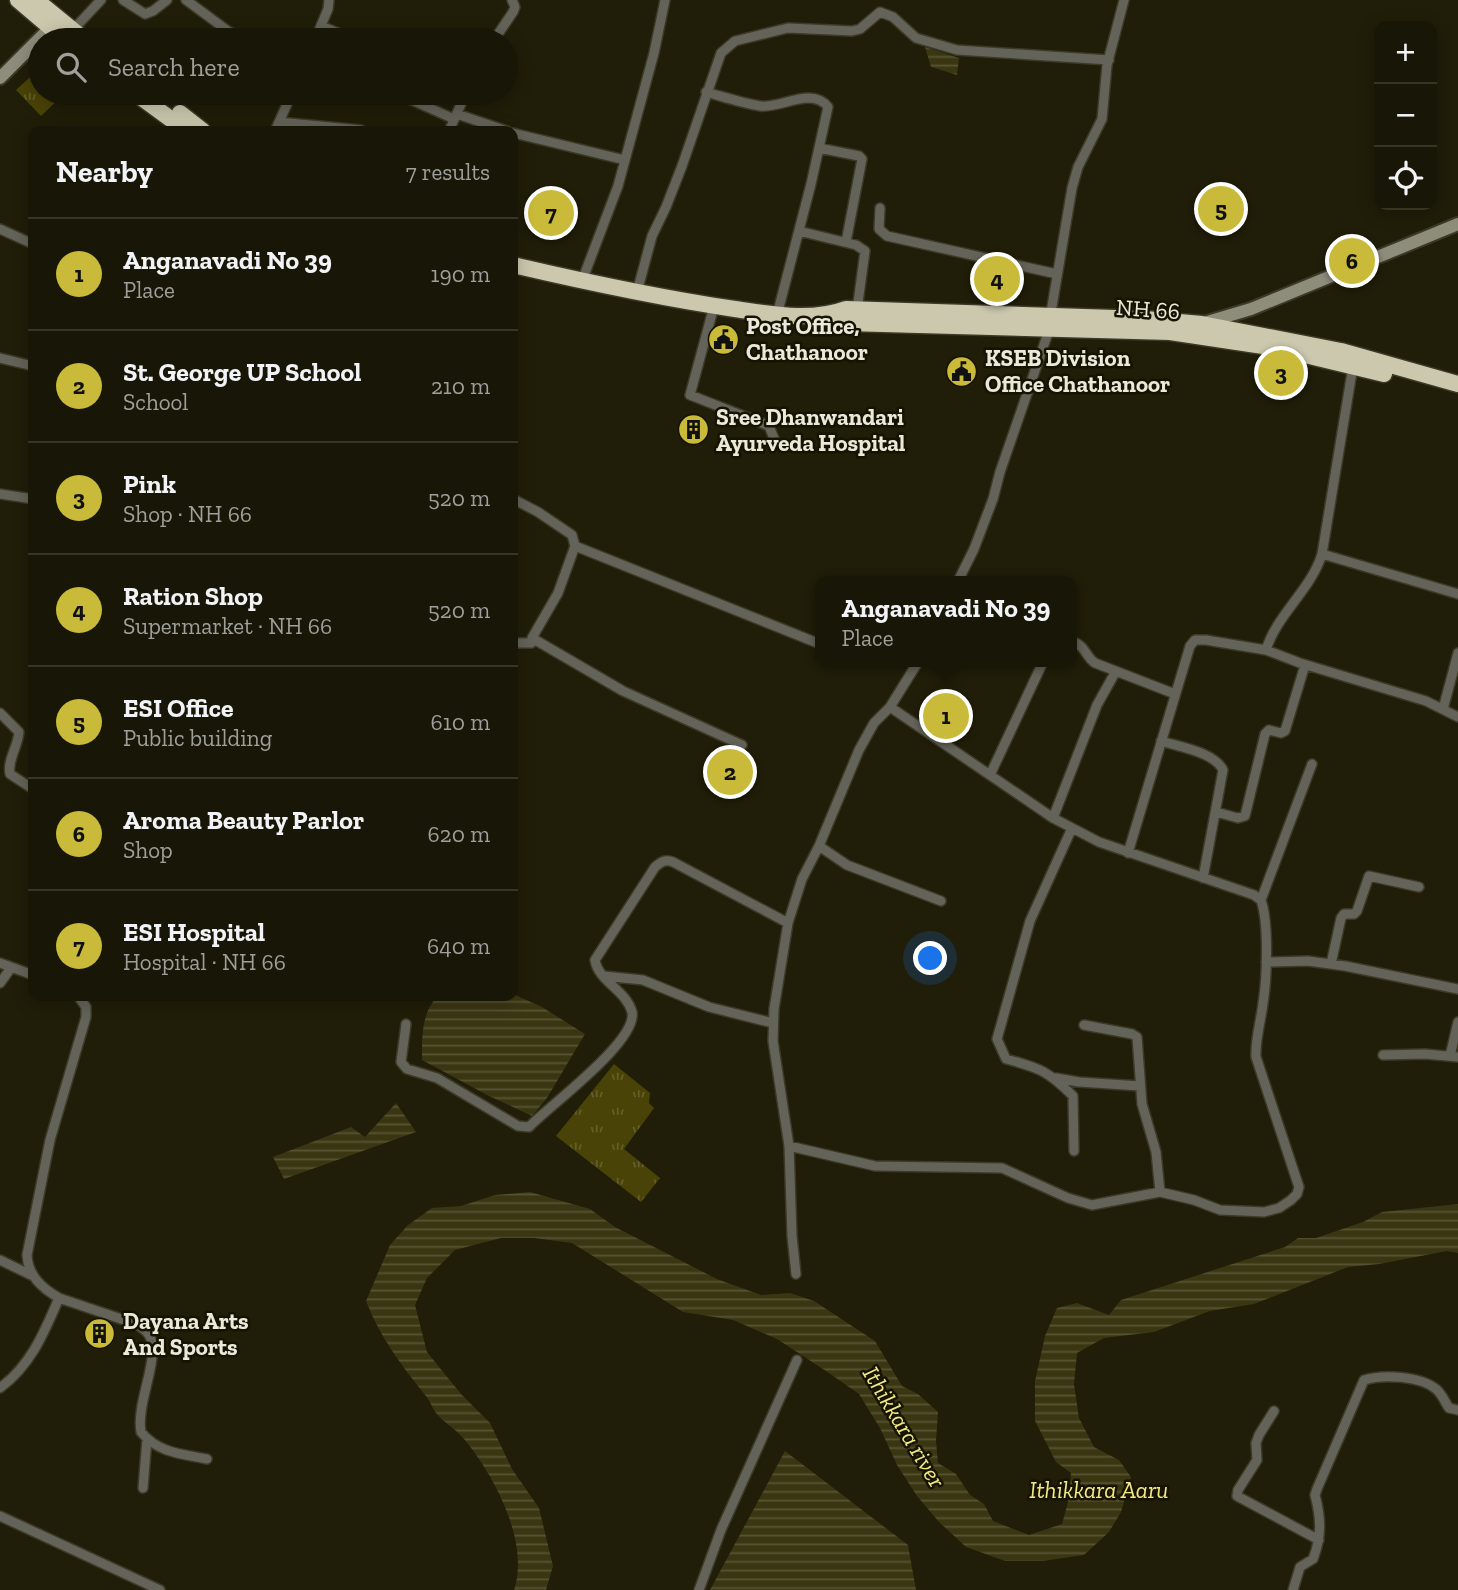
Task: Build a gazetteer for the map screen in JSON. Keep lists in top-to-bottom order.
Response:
{
  "streets": {
    "highway": ["NH 66"]
  },
  "water": ["Ithikkara river", "Ithikkara Aaru"],
  "places": {
    "public building": ["Post Office, Chathanoor", "KSEB Division Office Chathanoor"],
    "building": ["Sree Dhanwandari Ayurveda Hospital", "Dayana Arts And Sports"]
  },
  "page": {
    "map_buttons": ["+", "−"],
    "search": "Search here",
    "heading": ["Nearby", "7 results"],
    "pins": [
      "5",
      "7",
      "6",
      "4",
      "3",
      "1",
      "2"
    ],
    "list": [
      {
        "mark": "1",
        "name": "Anganavadi No 39",
        "note": "Place",
        "value": "190 m"
      },
      {
        "mark": "2",
        "name": "St. George UP School",
        "note": "School",
        "value": "210 m"
      },
      {
        "mark": "3",
        "name": "Pink",
        "note": "Shop · NH 66",
        "value": "520 m"
      },
      {
        "mark": "4",
        "name": "Ration Shop",
        "note": "Supermarket · NH 66",
        "value": "520 m"
      },
      {
        "mark": "5",
        "name": "ESI Office",
        "note": "Public building",
        "value": "610 m"
      },
      {
        "mark": "6",
        "name": "Aroma Beauty Parlor",
        "note": "Shop",
        "value": "620 m"
      },
      {
        "mark": "7",
        "name": "ESI Hospital",
        "note": "Hospital · NH 66",
        "value": "640 m"
      }
    ],
    "popup": ["Anganavadi No 39", "Place"]
  }
}
